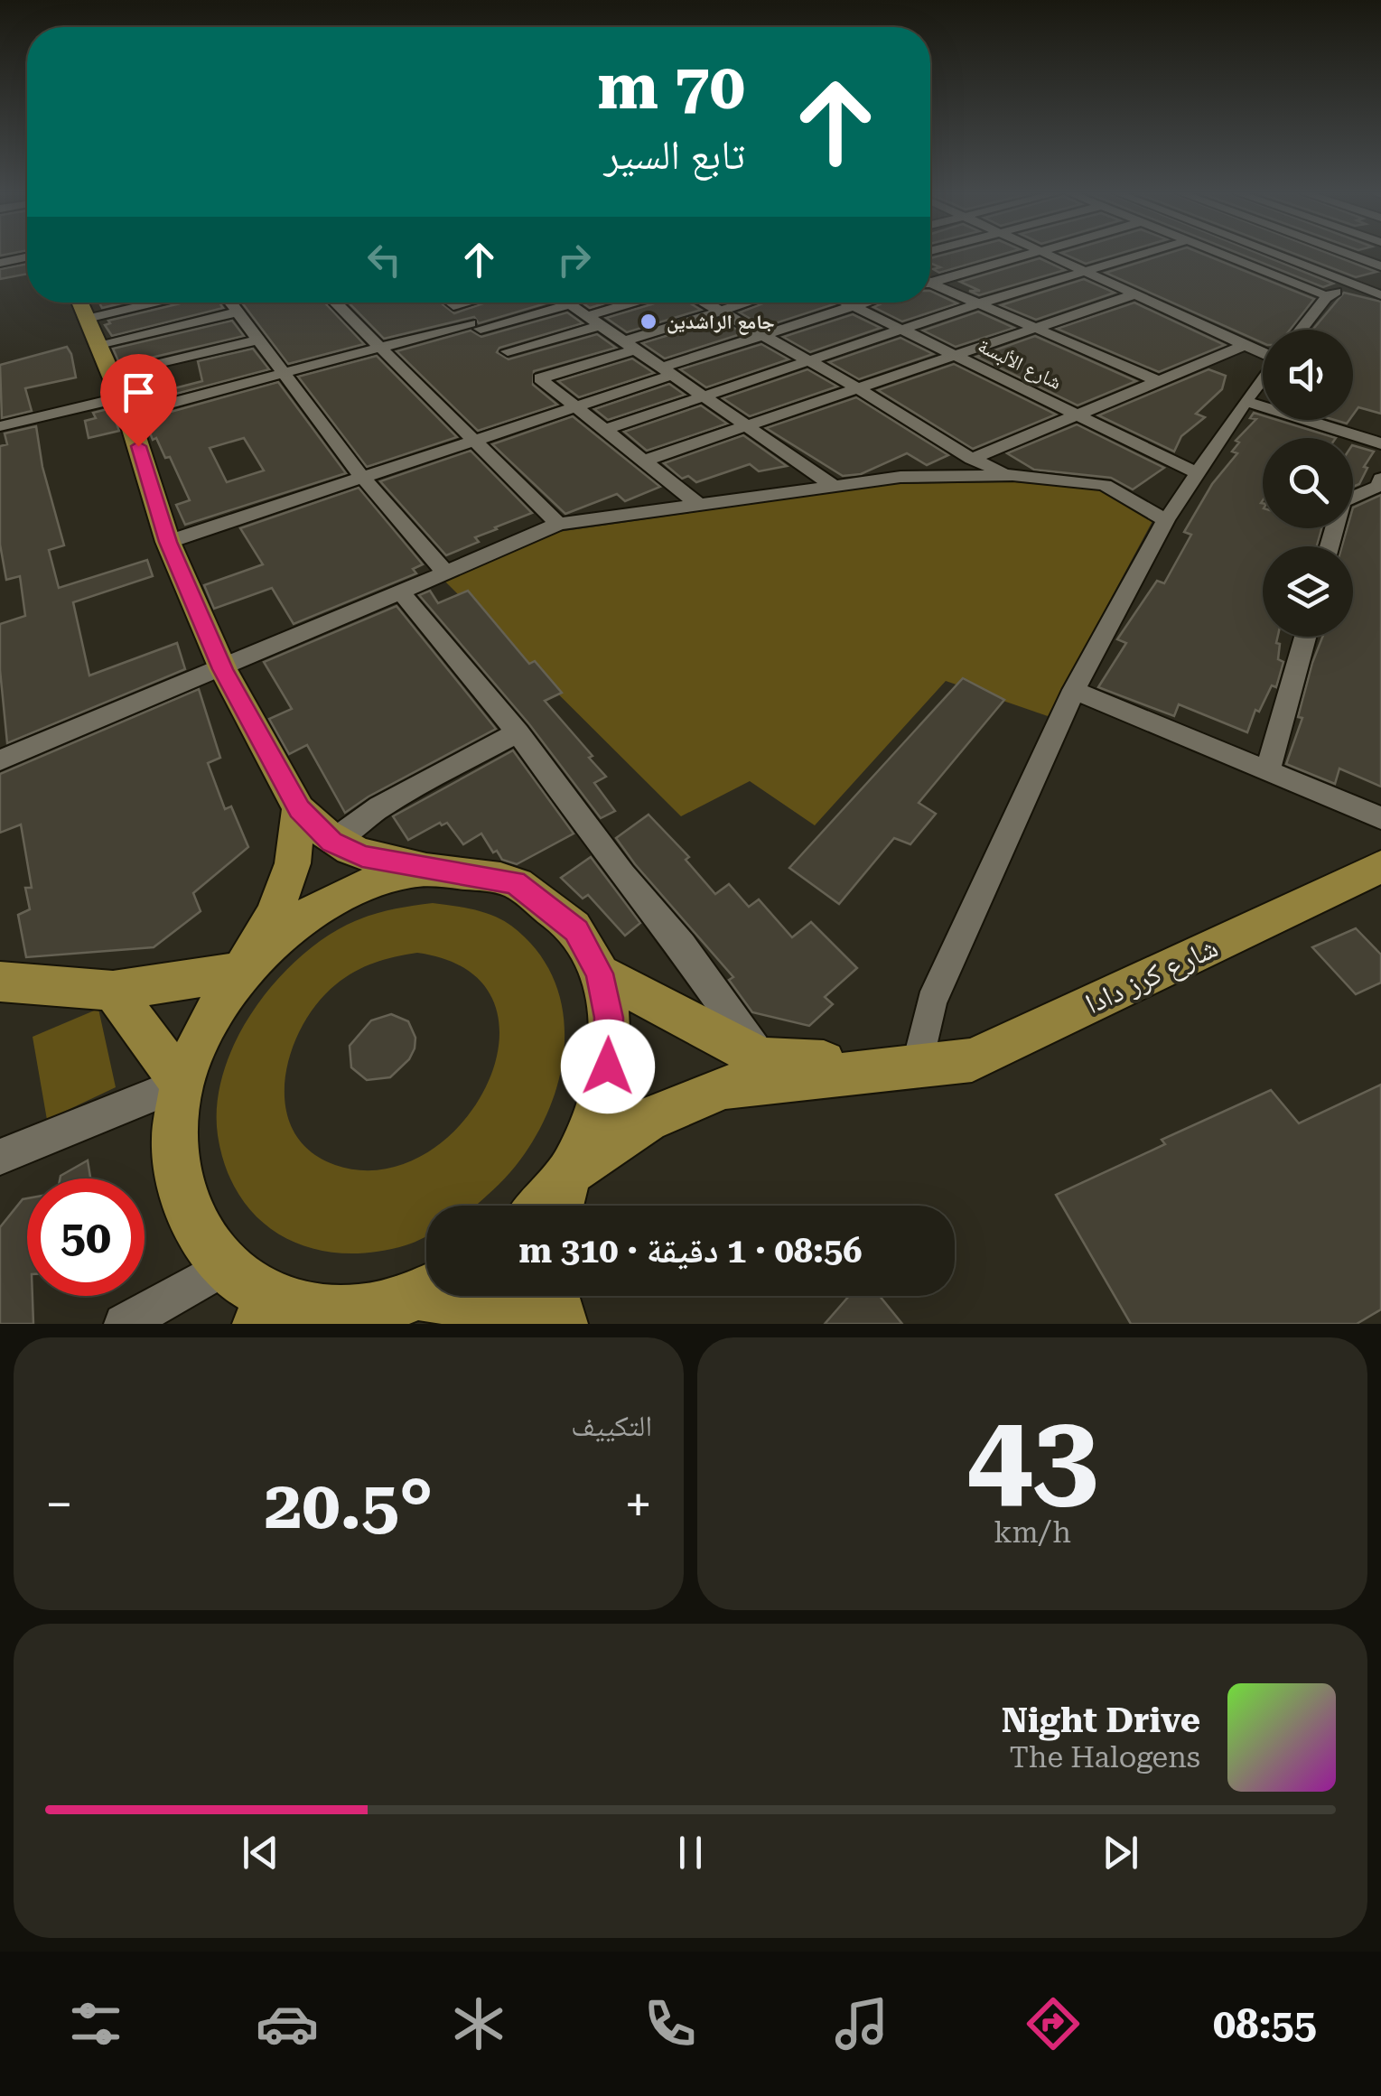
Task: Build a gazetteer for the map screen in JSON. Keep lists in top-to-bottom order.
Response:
{
  "streets": {
    "main road": ["شارع كرز دادا"],
    "street": ["شارع الألبسة"]
  },
  "places": ["جامع الراشدين"],
  "page": {
    "turn": ["70 m", "تابع السير"],
    "limit": "50",
    "trip": "08:56 · 1 دقيقة · 310 m",
    "tile": [
      ["43", "km/h"],
      "التكييف"
    ],
    "heat": ["−", "20.5°", "+"],
    "song": ["Night Drive", "The Halogens"],
    "tabs": "08:55"
  }
}
